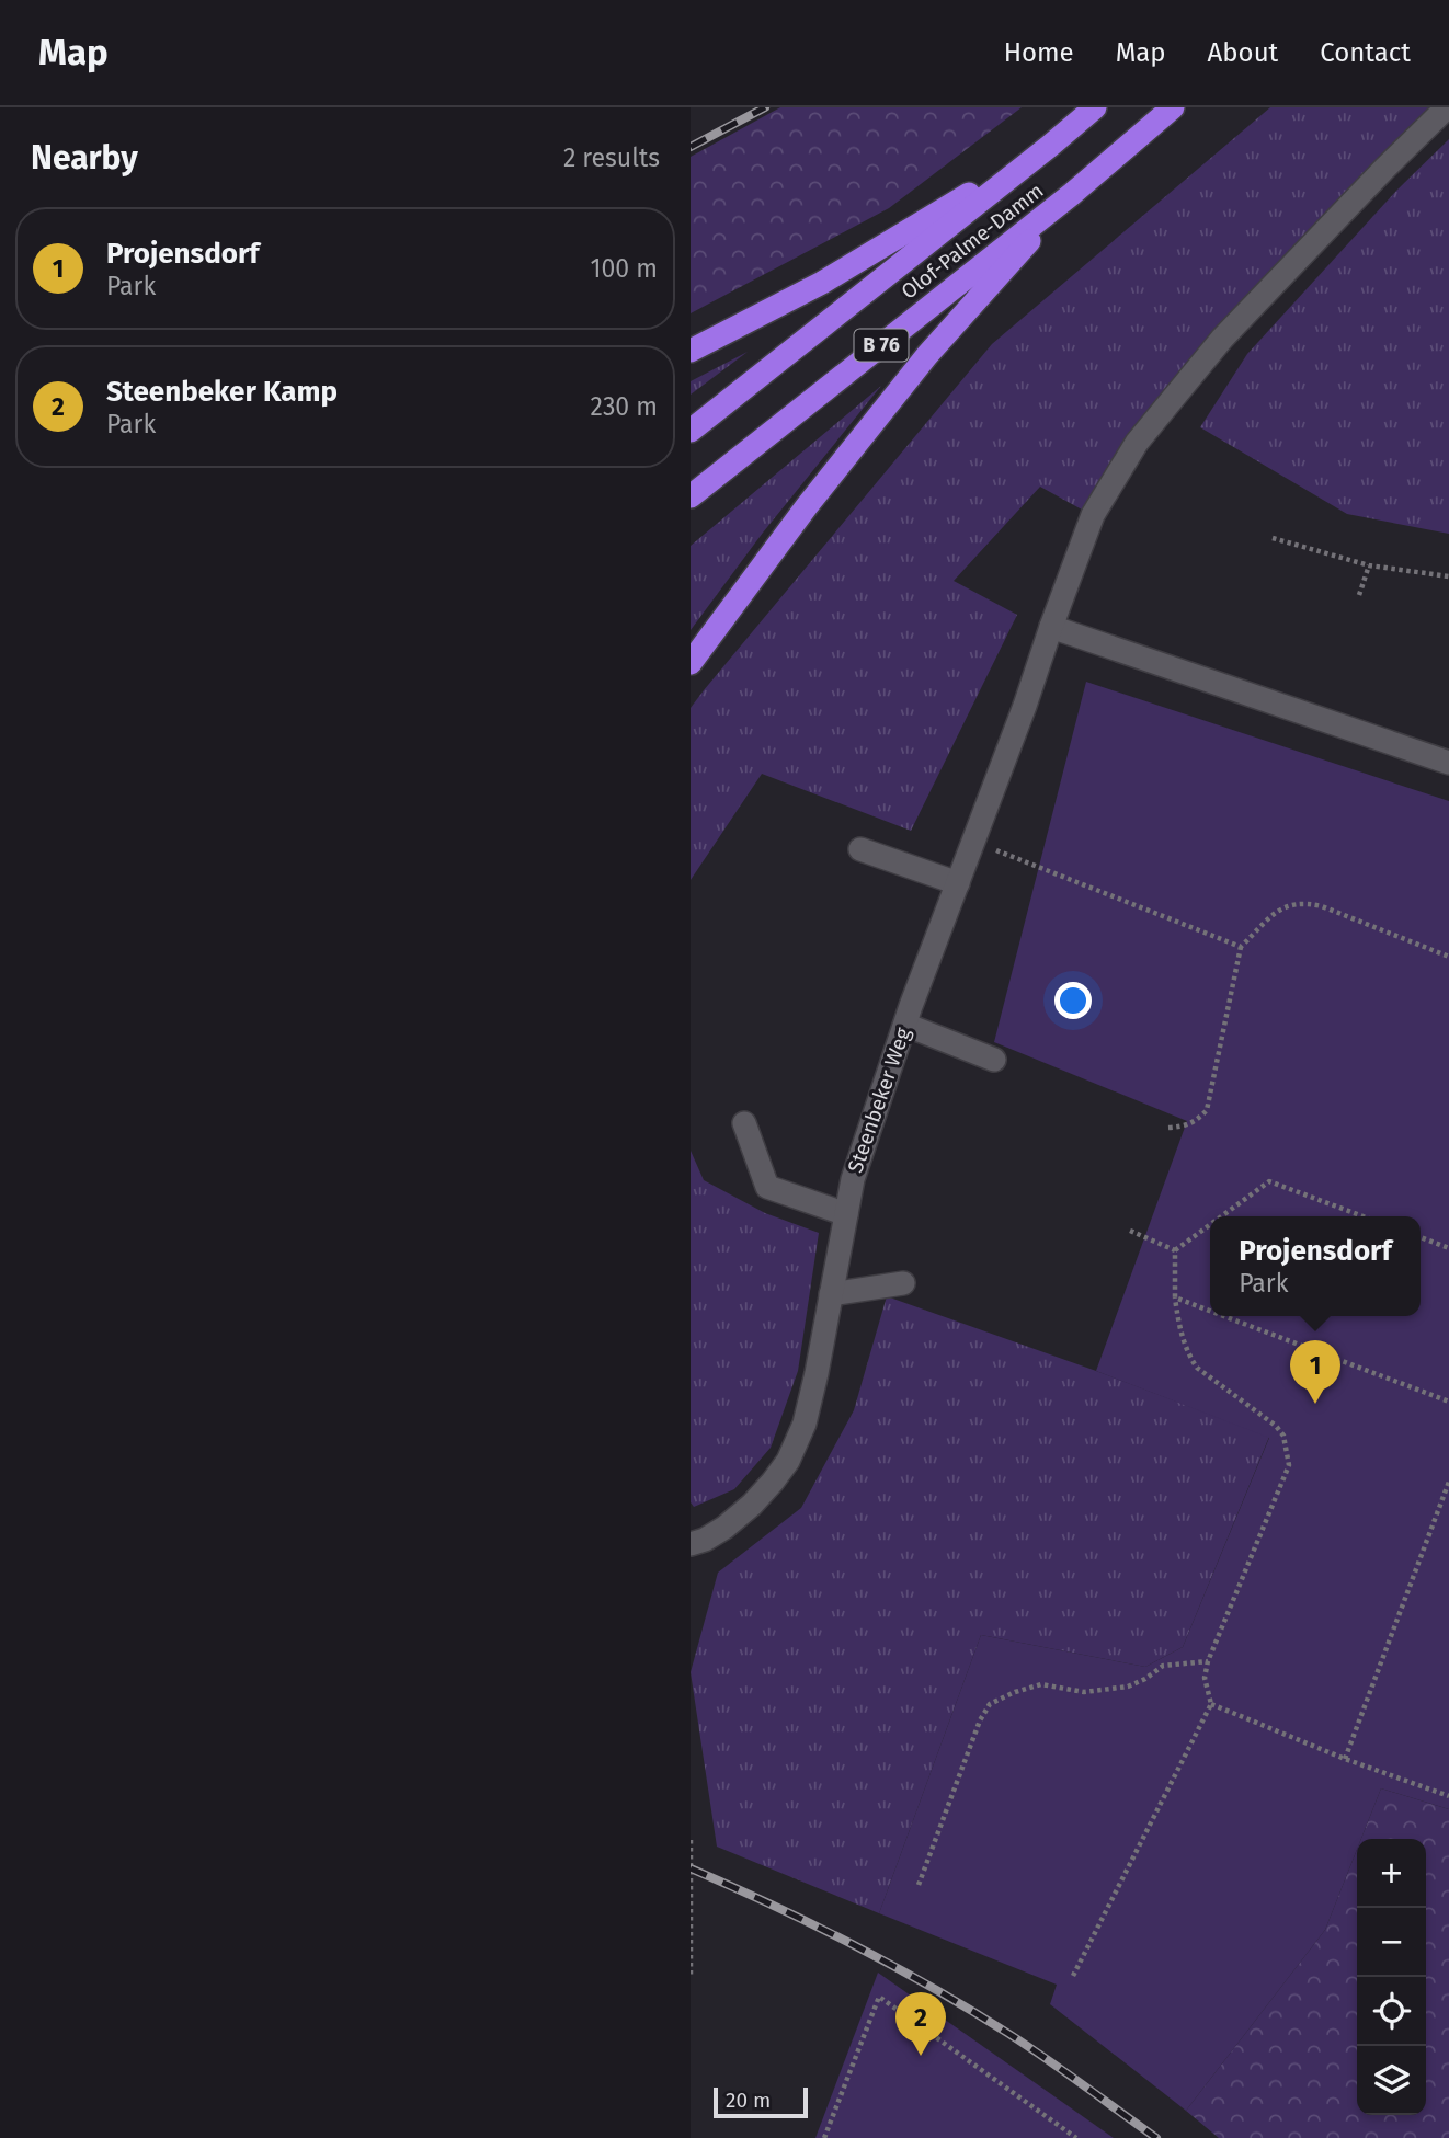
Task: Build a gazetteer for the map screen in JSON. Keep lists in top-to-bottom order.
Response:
{
  "streets": {
    "highway": ["Olof-Palme-Damm", "B 76"],
    "street": ["Steenbeker Weg"]
  },
  "scale_bar": "20 m",
  "page": {
    "header": "Map",
    "nav": [
      "Home",
      "Map",
      "About",
      "Contact"
    ],
    "heading": ["Nearby", "2 results"],
    "list": [
      {
        "mark": "1",
        "name": "Projensdorf",
        "note": "Park",
        "value": "100 m"
      },
      {
        "mark": "2",
        "name": "Steenbeker Kamp",
        "note": "Park",
        "value": "230 m"
      }
    ],
    "popup": ["Projensdorf", "Park"],
    "pins": ["1", "2"],
    "map_buttons": ["+", "−"],
    "scale": "20 m"
  }
}
